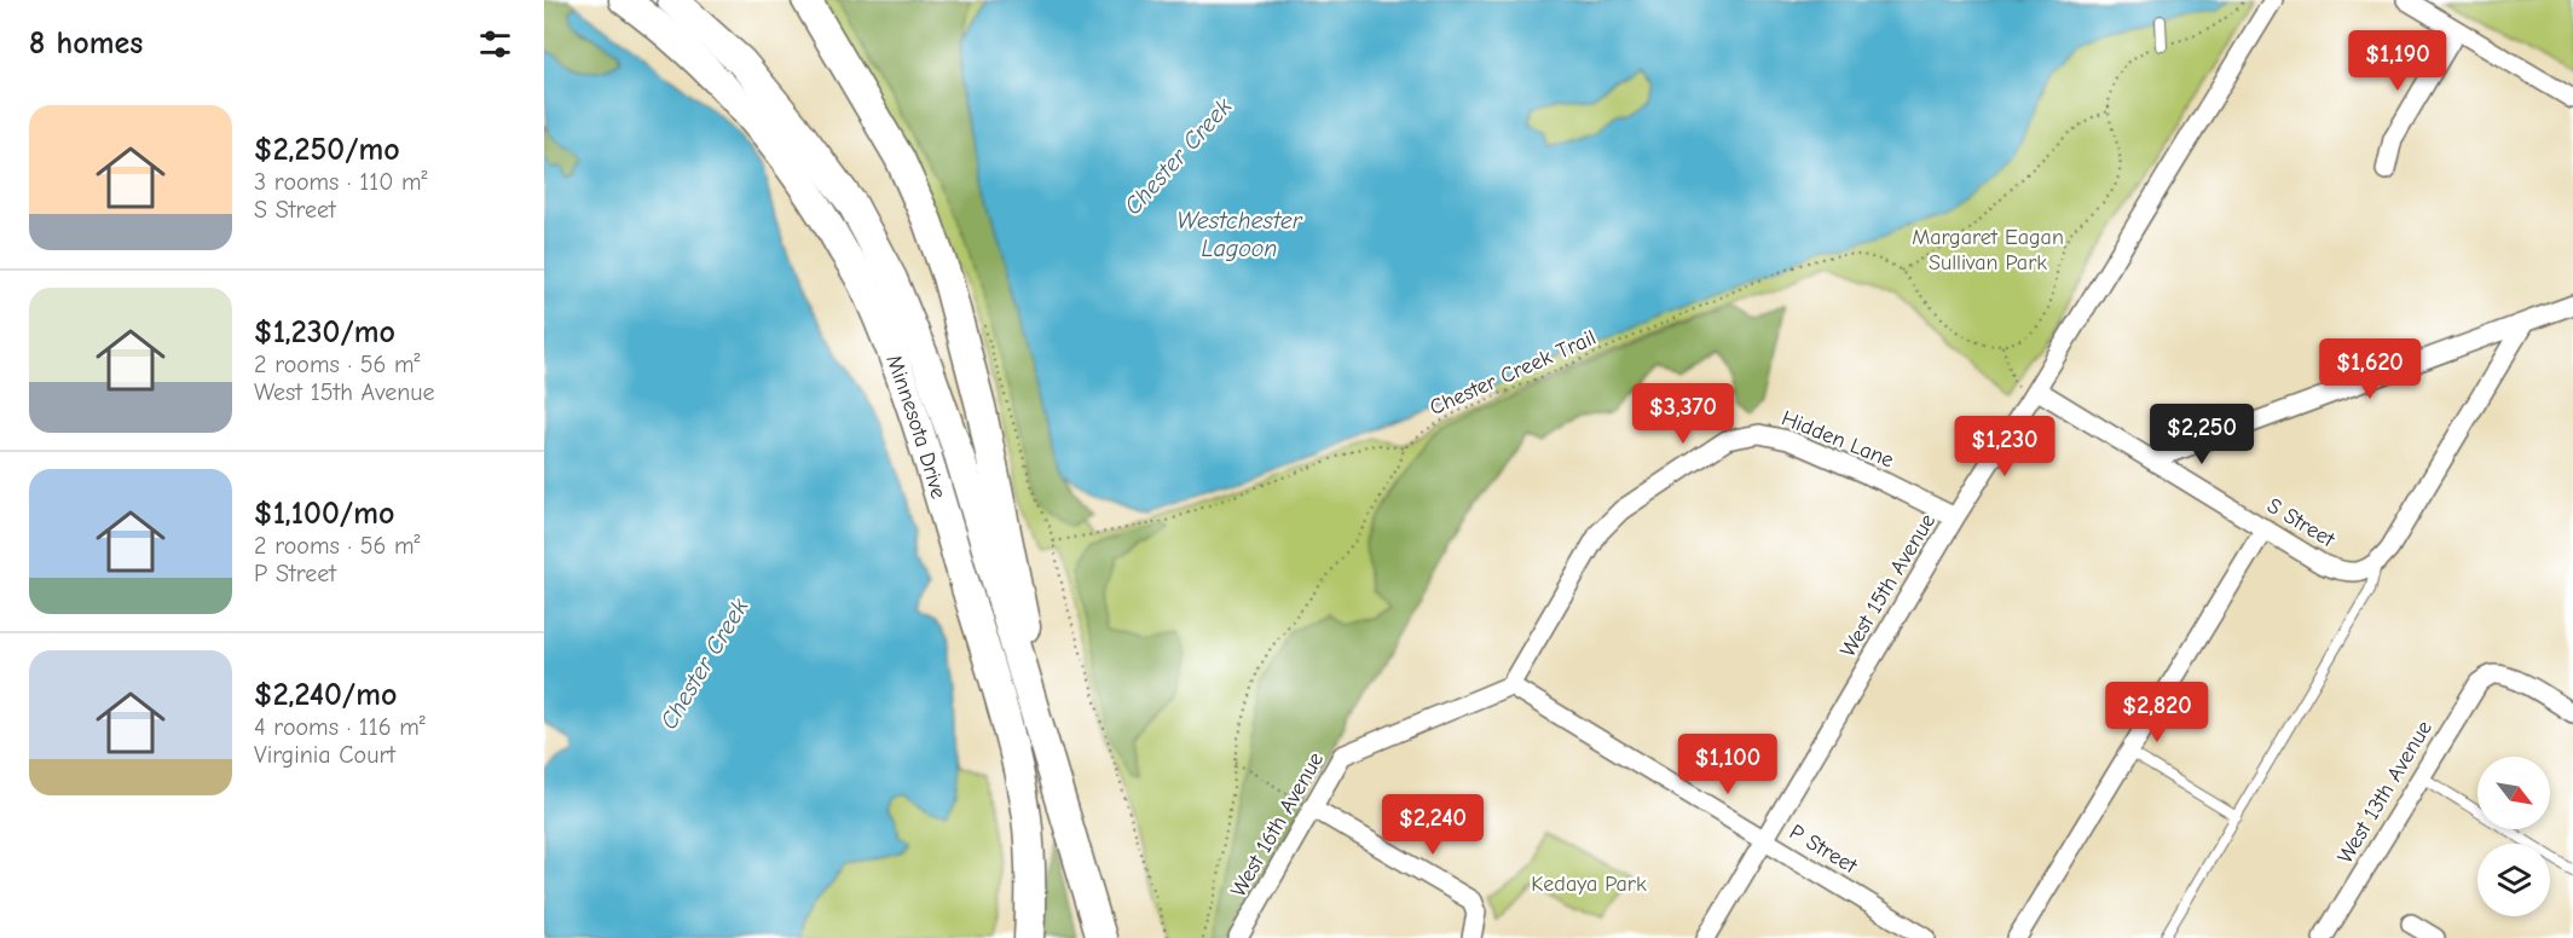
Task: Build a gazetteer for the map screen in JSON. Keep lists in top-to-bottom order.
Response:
{
  "streets": {
    "main road": ["Minnesota Drive"],
    "street": [
      "Hidden Lane",
      "S Street",
      "West 15th Avenue",
      "West 13th Avenue",
      "West 16th Avenue",
      "P Street"
    ],
    "path": ["Chester Creek Trail"]
  },
  "crossings": [
    ["Hidden Lane", "West 15th Avenue"],
    ["Hidden Lane", "West 16th Avenue"],
    ["Hidden Lane", "P Street"],
    ["S Street", "West 15th Avenue"],
    ["West 15th Avenue", "P Street"],
    ["West 16th Avenue", "P Street"]
  ],
  "water": ["Chester Creek", "Westchester Lagoon"],
  "parks": ["Margaret Eagan Sullivan Park", "Kedaya Park"],
  "north": "bottom right",
  "page": {
    "heading": "8 homes",
    "price": [
      "$1,190",
      "$1,620",
      "$3,370",
      "$2,250",
      "$1,230",
      "$2,820",
      "$1,100",
      "$2,240"
    ],
    "list": [
      {
        "name": "$2,250/mo",
        "note": "3 rooms · 110 m² · S Street"
      },
      {
        "name": "$1,230/mo",
        "note": "2 rooms · 56 m² · West 15th Avenue"
      },
      {
        "name": "$1,100/mo",
        "note": "2 rooms · 56 m² · P Street"
      },
      {
        "name": "$2,240/mo",
        "note": "4 rooms · 116 m² · Virginia Court"
      }
    ]
  }
}
